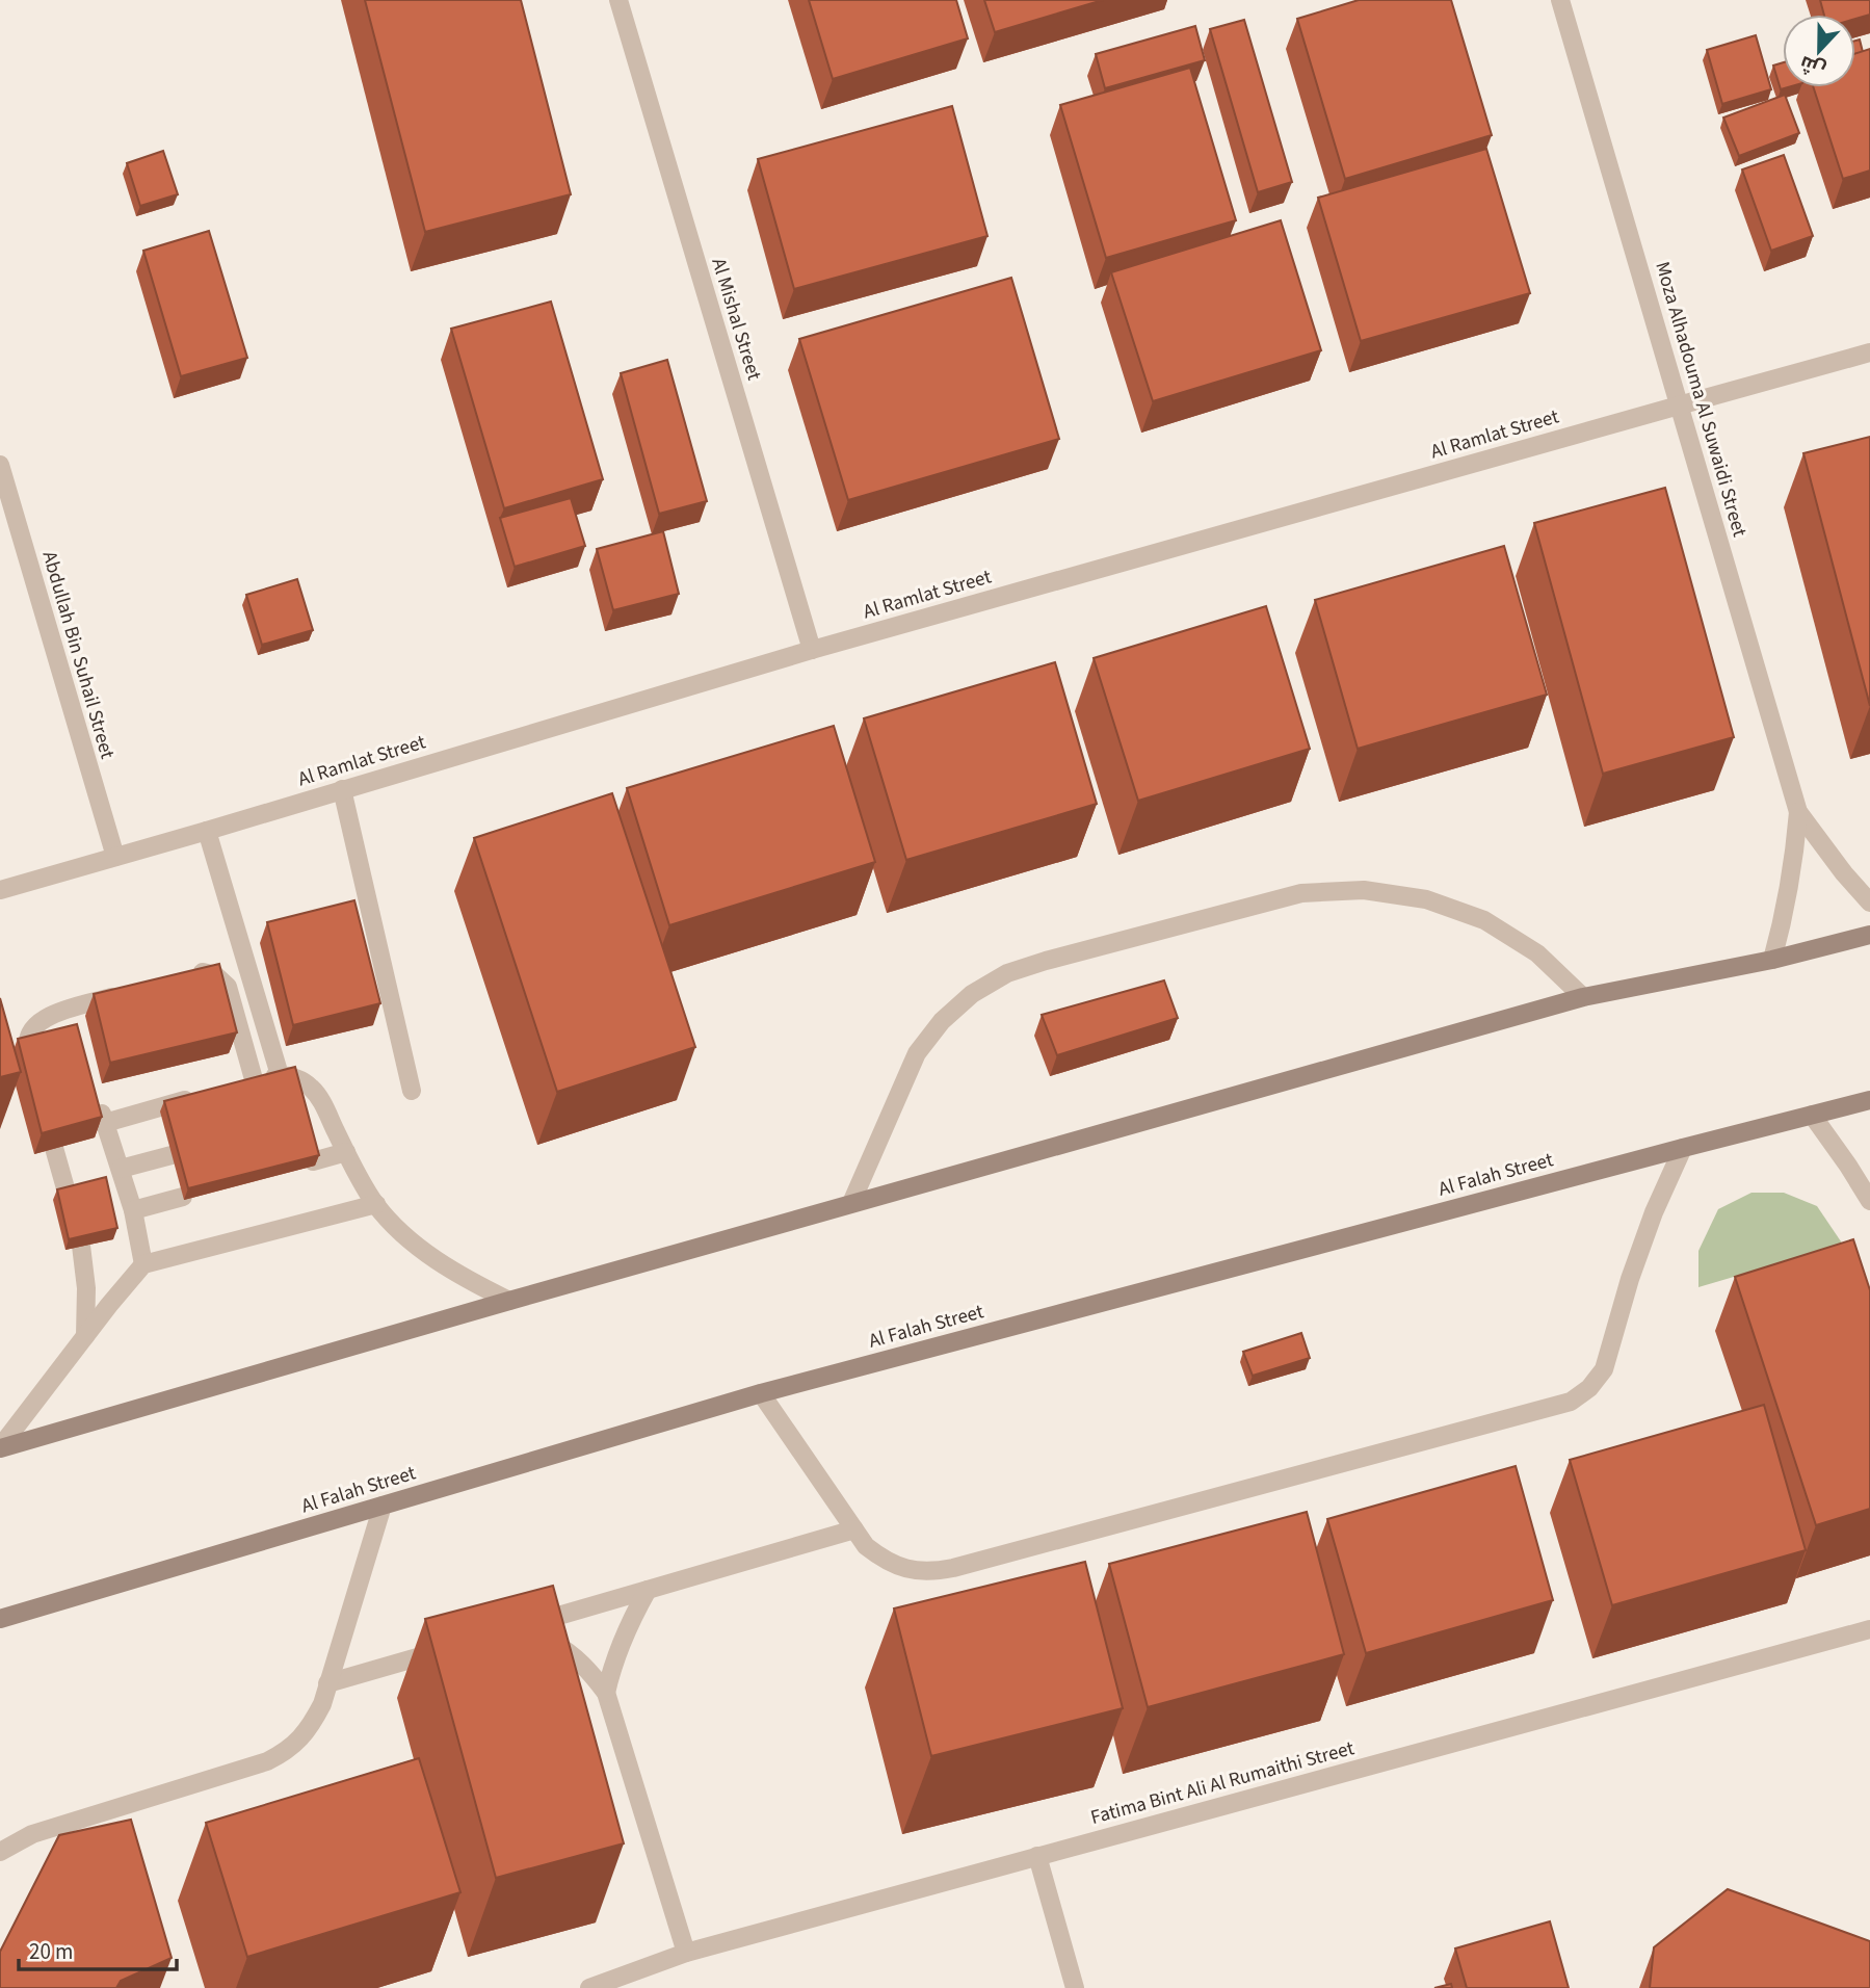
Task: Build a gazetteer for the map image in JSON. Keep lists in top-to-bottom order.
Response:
{
  "streets": {
    "main road": ["Al Falah Street"],
    "street": [
      "Al Mishal Street",
      "Moza Alhadouma Al Suwaidi Street",
      "Al Ramlat Street",
      "Abdullah Bin Suhail Street",
      "Fatima Bint Ali Al Rumaithi Street"
    ]
  },
  "crossings": [
    ["Al Mishal Street", "Al Ramlat Street"],
    ["Moza Alhadouma Al Suwaidi Street", "Al Ramlat Street"],
    ["Al Ramlat Street", "Abdullah Bin Suhail Street"]
  ],
  "scale_bar": "20 m",
  "north": "bottom"
}
